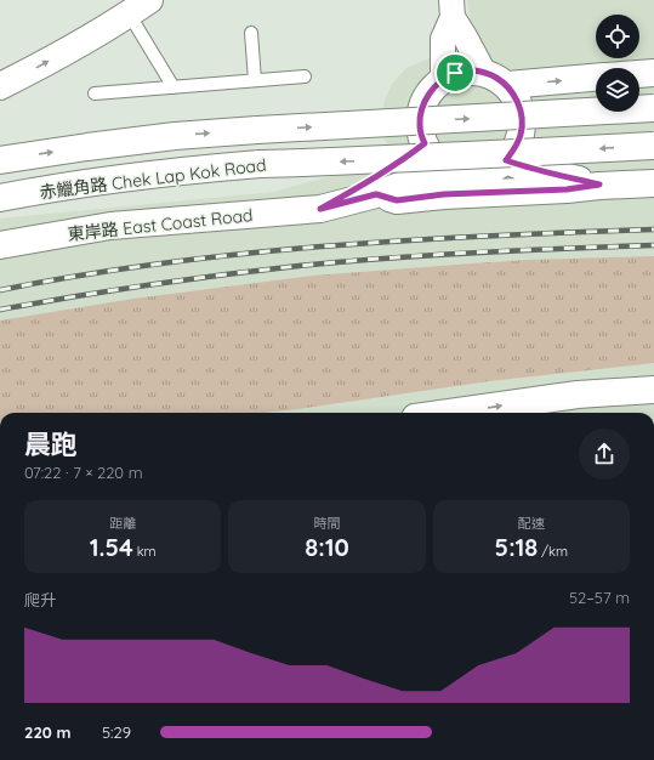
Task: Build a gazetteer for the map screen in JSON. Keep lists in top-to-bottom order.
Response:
{
  "streets": {
    "main road": ["赤鱲角路 Chek Lap Kok Road", "東岸路 East Coast Road"]
  },
  "page": {
    "heading": ["晨跑", "07:22 · 7 × 220 m"],
    "stats": [
      ["距離", "1.54 km"],
      ["時間", "8:10"],
      ["配速", "5:18 /km"]
    ],
    "chart": ["爬升", "52–57 m"],
    "list": [
      {
        "name": "220 m",
        "note": "5:29"
      }
    ]
  }
}
